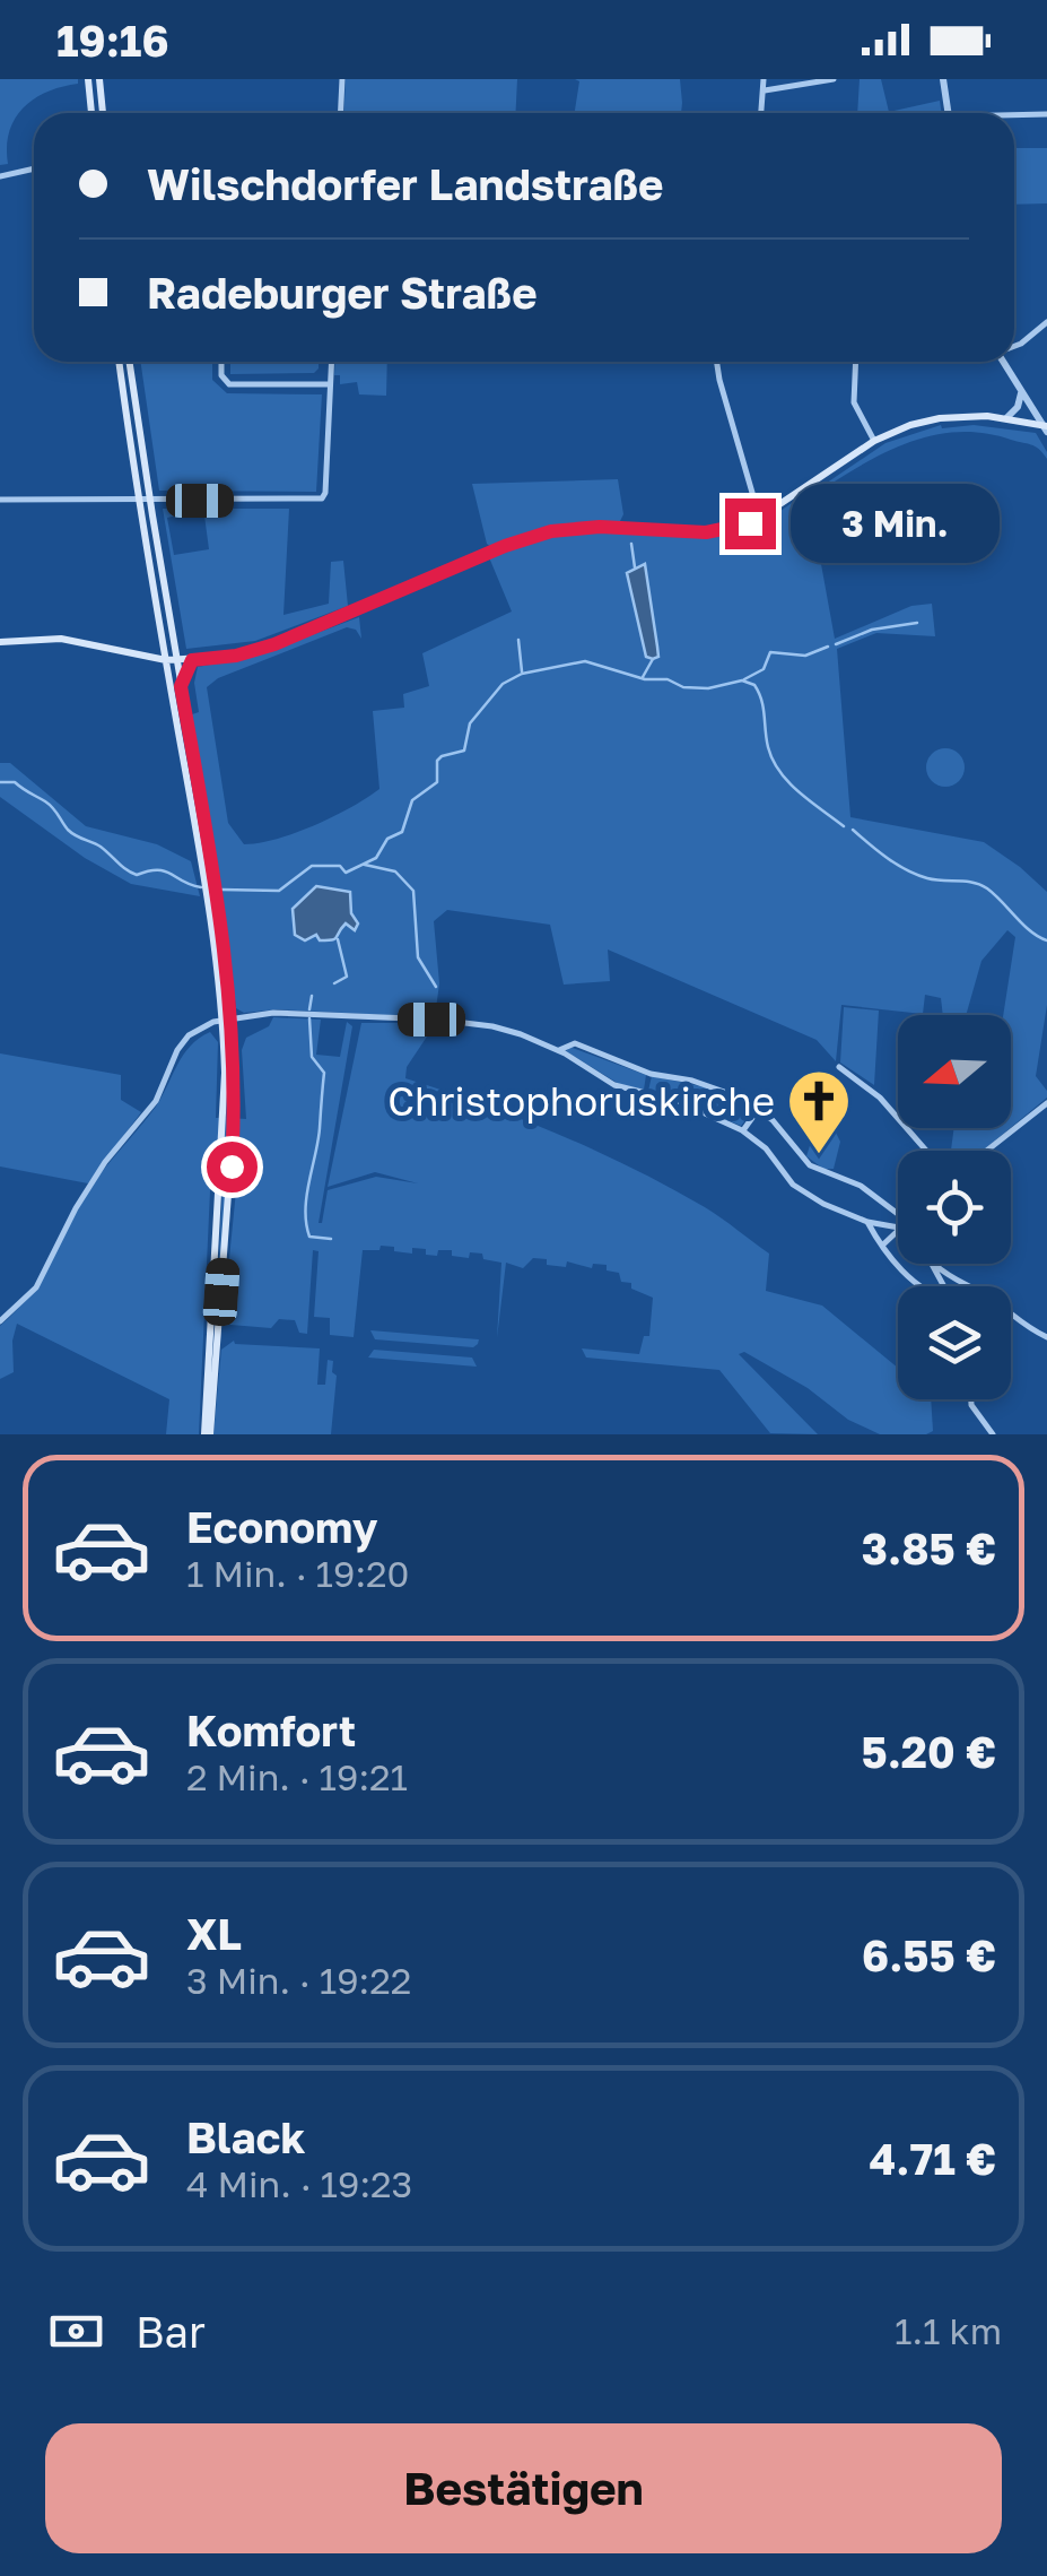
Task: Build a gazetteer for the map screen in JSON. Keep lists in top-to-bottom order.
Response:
{
  "places": {
    "church": ["Christophoruskirche"]
  },
  "north": "left",
  "page": {
    "status": "19:16",
    "banner": ["Wilschdorfer Landstraße", "Radeburger Straße"],
    "bubble": "3 Min.",
    "list": [
      {
        "name": "Economy",
        "note": "1 Min. · 19:20",
        "value": "3.85 €"
      },
      {
        "name": "Komfort",
        "note": "2 Min. · 19:21",
        "value": "5.20 €"
      },
      {
        "name": "XL",
        "note": "3 Min. · 19:22",
        "value": "6.55 €"
      },
      {
        "name": "Black",
        "note": "4 Min. · 19:23",
        "value": "4.71 €"
      }
    ],
    "pay": ["Bar", "1.1 km"],
    "buttons": "Bestätigen"
  }
}
